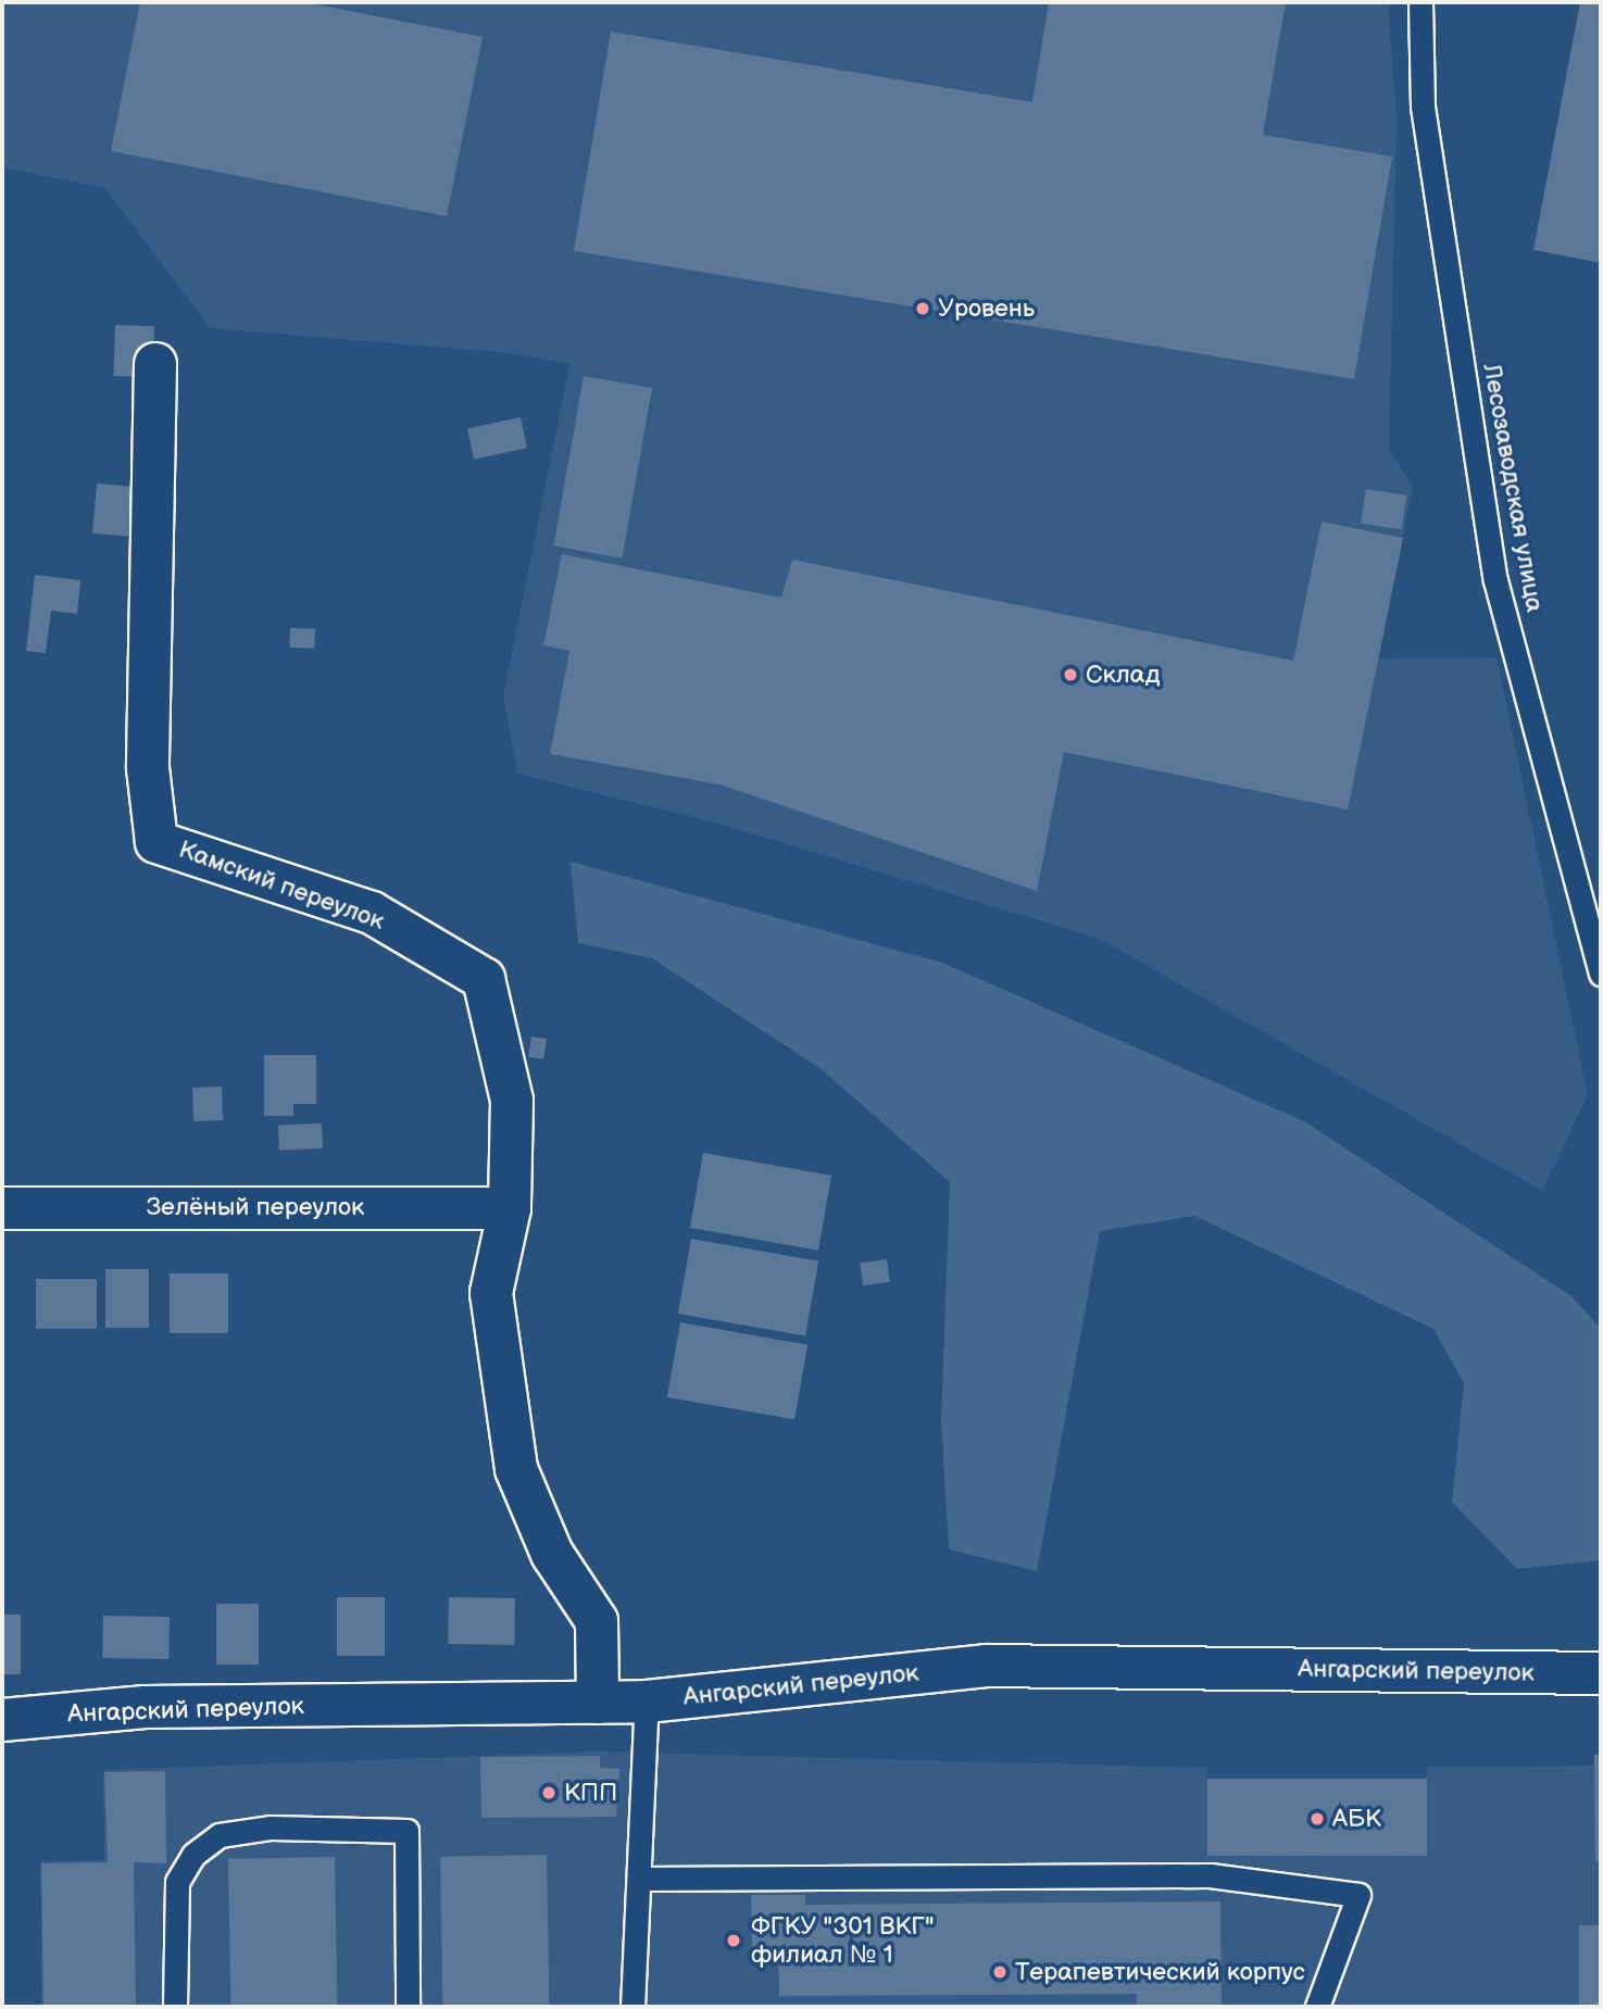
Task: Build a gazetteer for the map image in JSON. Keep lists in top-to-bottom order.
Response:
{
  "streets": {
    "street": ["Камский переулок", "Зелёный переулок", "Ангарский переулок"],
    "lane": ["Лесозаводская улица"]
  },
  "crossings": [
    ["Камский переулок", "Зелёный переулок"],
    ["Камский переулок", "Ангарский переулок"]
  ],
  "places": [
    "Уровень",
    "Склад",
    "КПП",
    "АБК",
    "ФГКУ \"301 ВКГ\" филиал № 1",
    "Терапевтический корпус"
  ]
}
